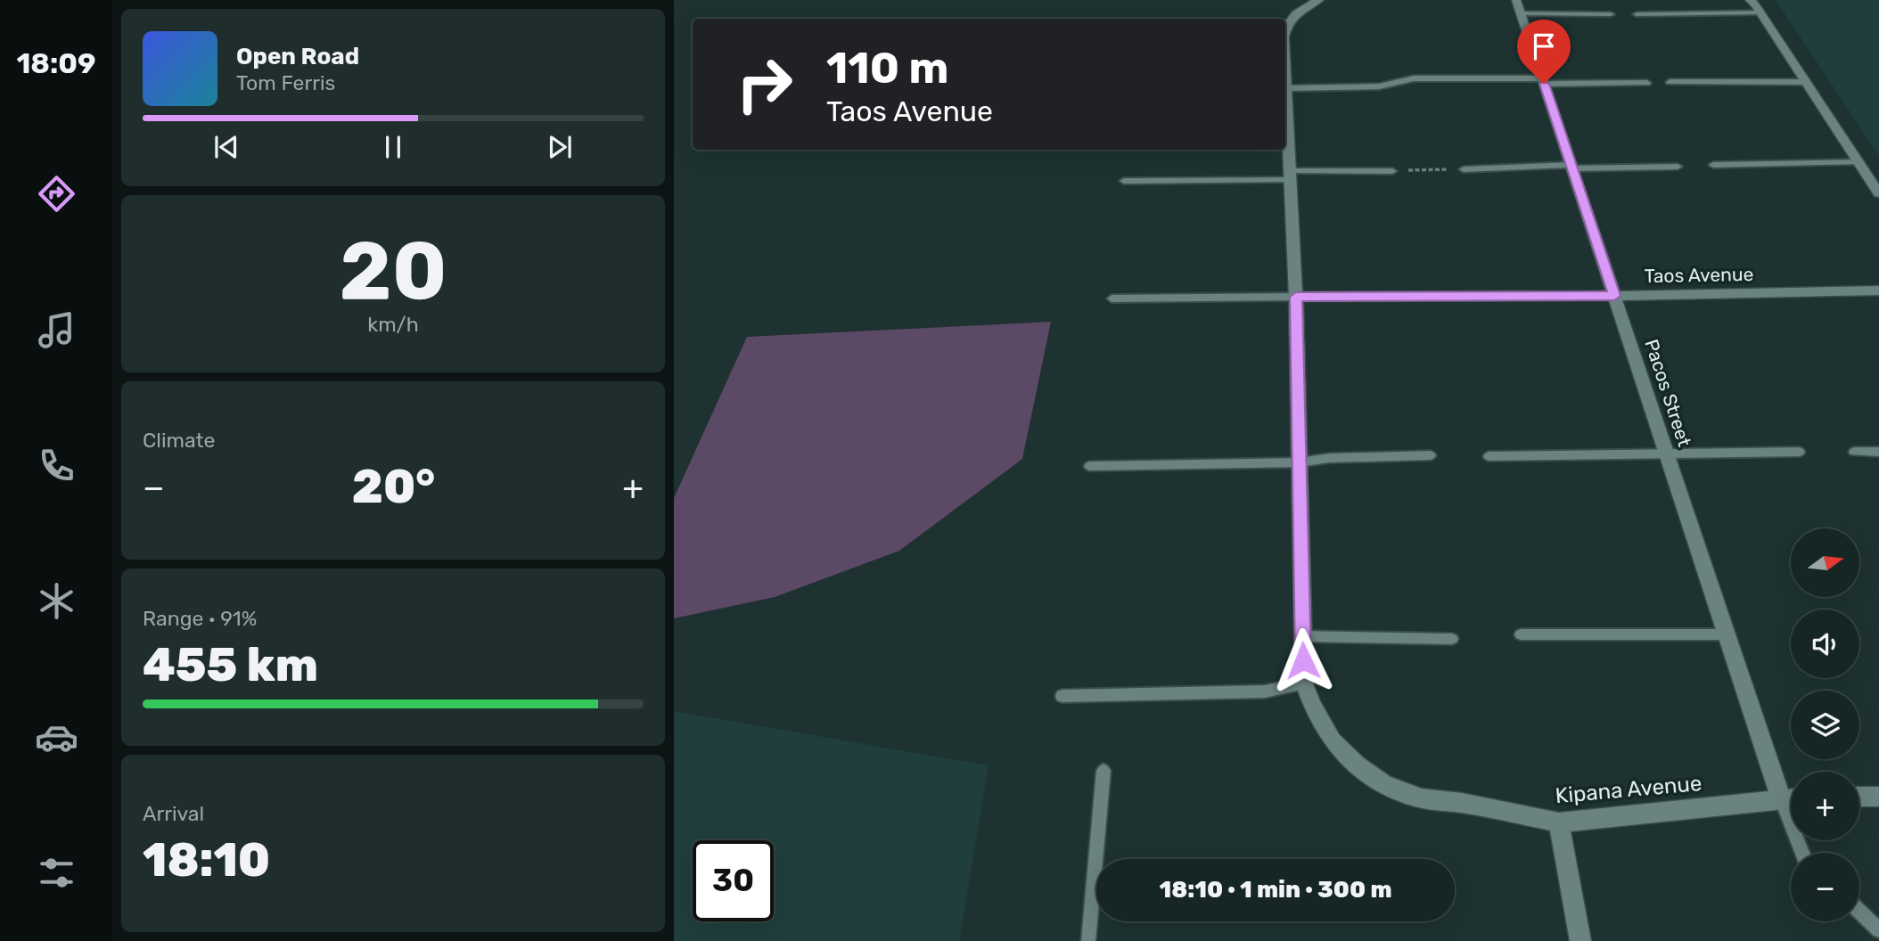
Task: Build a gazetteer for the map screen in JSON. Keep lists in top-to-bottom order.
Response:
{
  "streets": {
    "street": ["Taos Avenue", "Pacos Street", "Kipana Avenue"]
  },
  "crossings": [
    ["Taos Avenue", "Pacos Street"],
    ["Taos Avenue", "Kipana Avenue"],
    ["Pacos Street", "Kipana Avenue"]
  ],
  "north": "right",
  "page": {
    "tabs": "18:09",
    "turn": ["110 m", "Taos Avenue"],
    "song": ["Open Road", "Tom Ferris"],
    "tile": [
      ["20", "km/h"],
      "Climate",
      ["Range · 91%", "455 km"],
      ["Arrival", "18:10"]
    ],
    "heat": ["−", "20°", "+"],
    "map_buttons": ["+", "−"],
    "limit": "30",
    "trip": "18:10 · 1 min · 300 m"
  }
}
